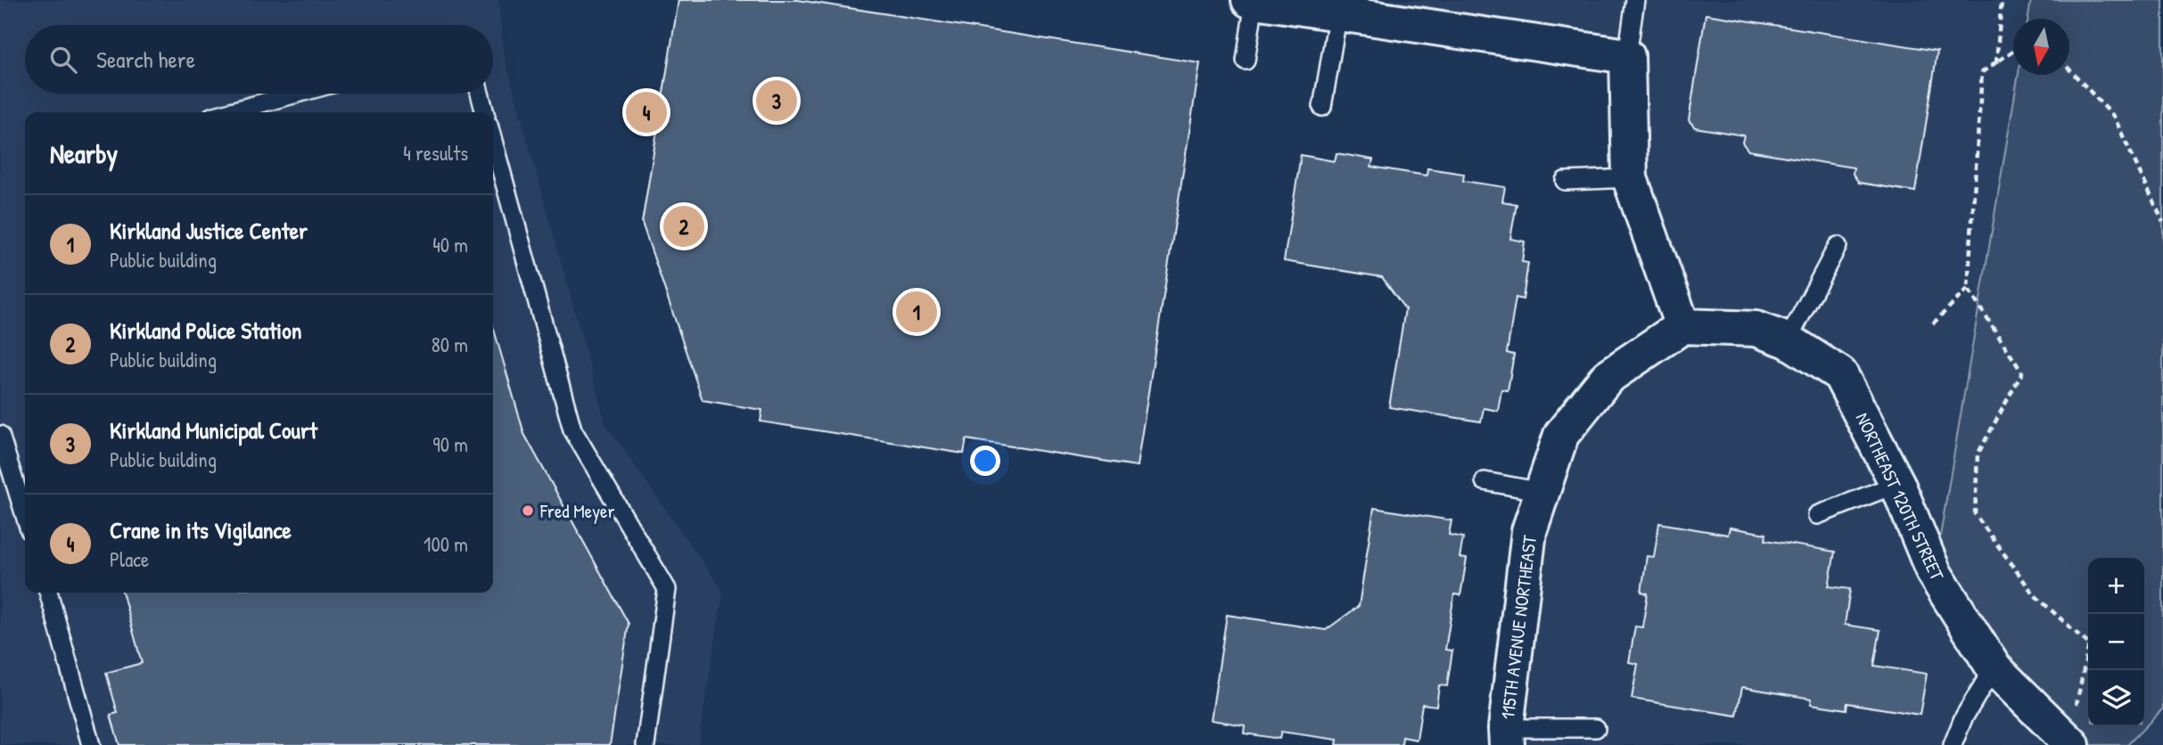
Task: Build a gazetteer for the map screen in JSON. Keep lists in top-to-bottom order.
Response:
{
  "streets": {
    "street": ["NORTHEAST 120TH STREET", "115TH AVENUE NORTHEAST"]
  },
  "crossings": [
    ["NORTHEAST 120TH STREET", "115TH AVENUE NORTHEAST"]
  ],
  "places": ["Fred Meyer"],
  "north": "bottom",
  "page": {
    "search": "Search here",
    "pins": [
      "3",
      "4",
      "2",
      "1"
    ],
    "heading": ["Nearby", "4 results"],
    "list": [
      {
        "mark": "1",
        "name": "Kirkland Justice Center",
        "note": "Public building",
        "value": "40 m"
      },
      {
        "mark": "2",
        "name": "Kirkland Police Station",
        "note": "Public building",
        "value": "80 m"
      },
      {
        "mark": "3",
        "name": "Kirkland Municipal Court",
        "note": "Public building",
        "value": "90 m"
      },
      {
        "mark": "4",
        "name": "Crane in its Vigilance",
        "note": "Place",
        "value": "100 m"
      }
    ],
    "map_buttons": ["+", "−"]
  }
}
